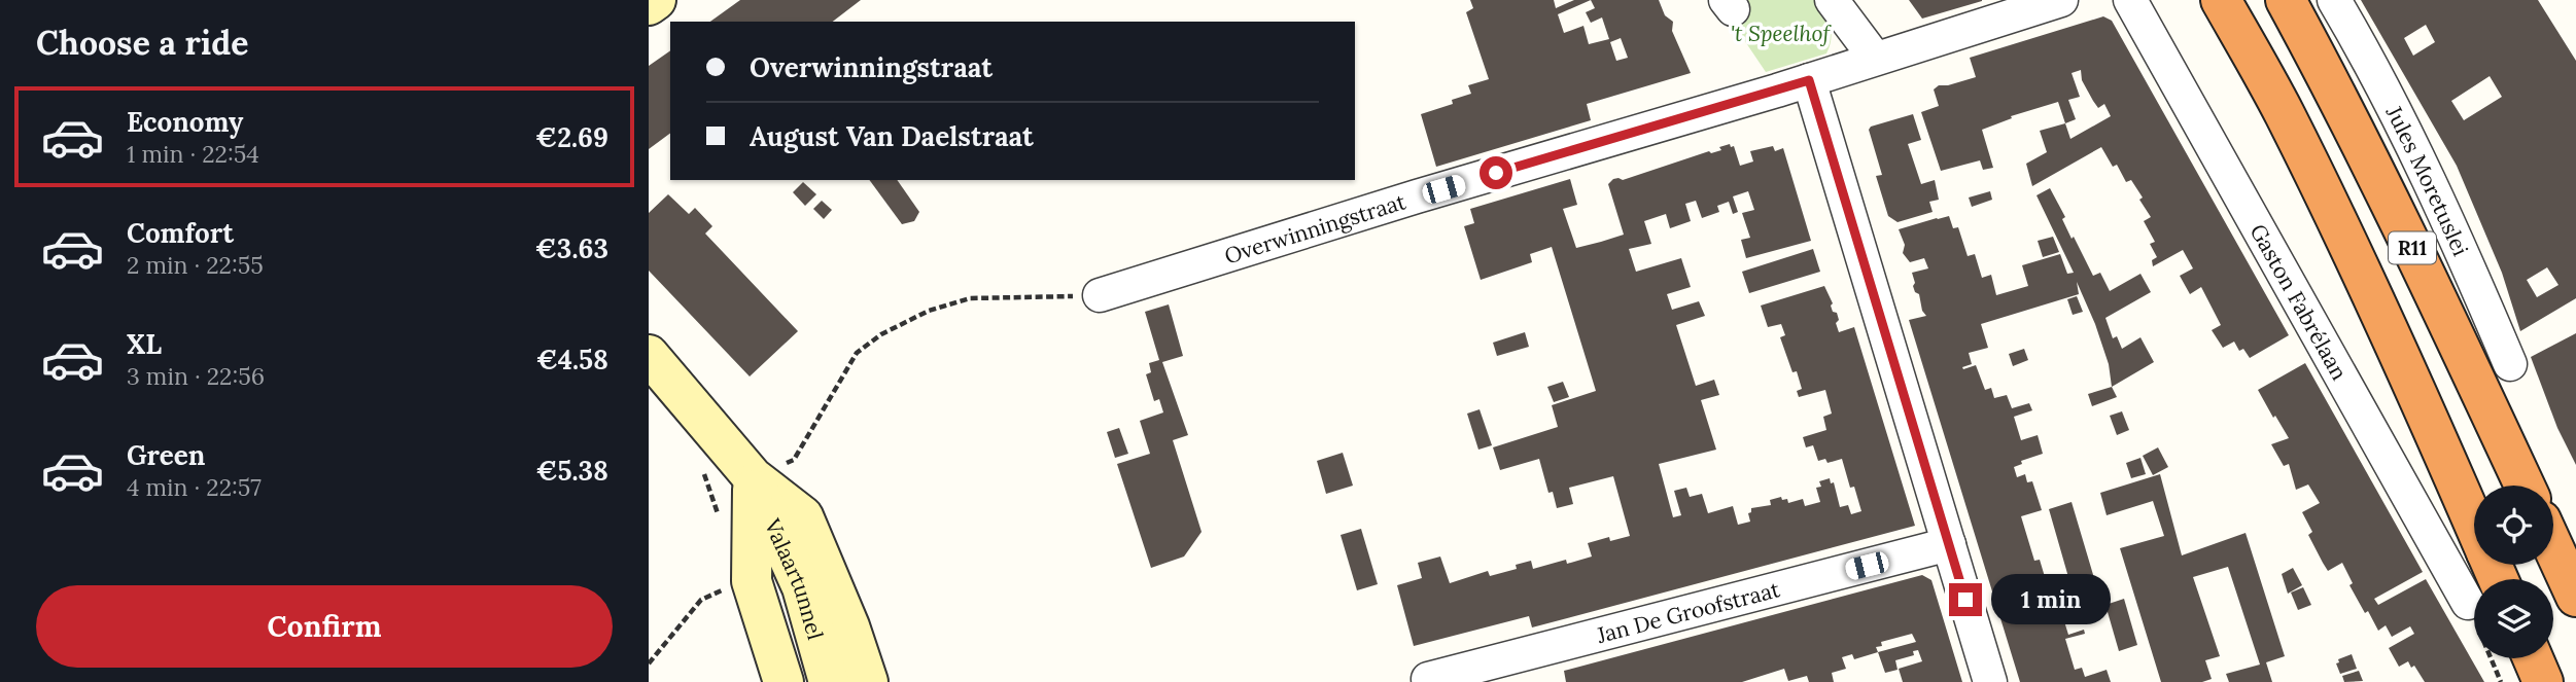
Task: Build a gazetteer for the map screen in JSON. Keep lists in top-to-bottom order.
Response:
{
  "streets": {
    "highway": ["R11"],
    "street": [
      "Jules Moretuslei",
      "Overwinningstraat",
      "Gaston Fabrélaan",
      "Valaartunnel",
      "Jan De Groofstraat"
    ]
  },
  "parks": ["'t Speelhof"],
  "page": {
    "heading": "Choose a ride",
    "banner": ["Overwinningstraat", "August Van Daelstraat"],
    "list": [
      {
        "name": "Economy",
        "note": "1 min · 22:54",
        "value": "€2.69"
      },
      {
        "name": "Comfort",
        "note": "2 min · 22:55",
        "value": "€3.63"
      },
      {
        "name": "XL",
        "note": "3 min · 22:56",
        "value": "€4.58"
      },
      {
        "name": "Green",
        "note": "4 min · 22:57",
        "value": "€5.38"
      }
    ],
    "buttons": "Confirm",
    "bubble": "1 min"
  }
}
